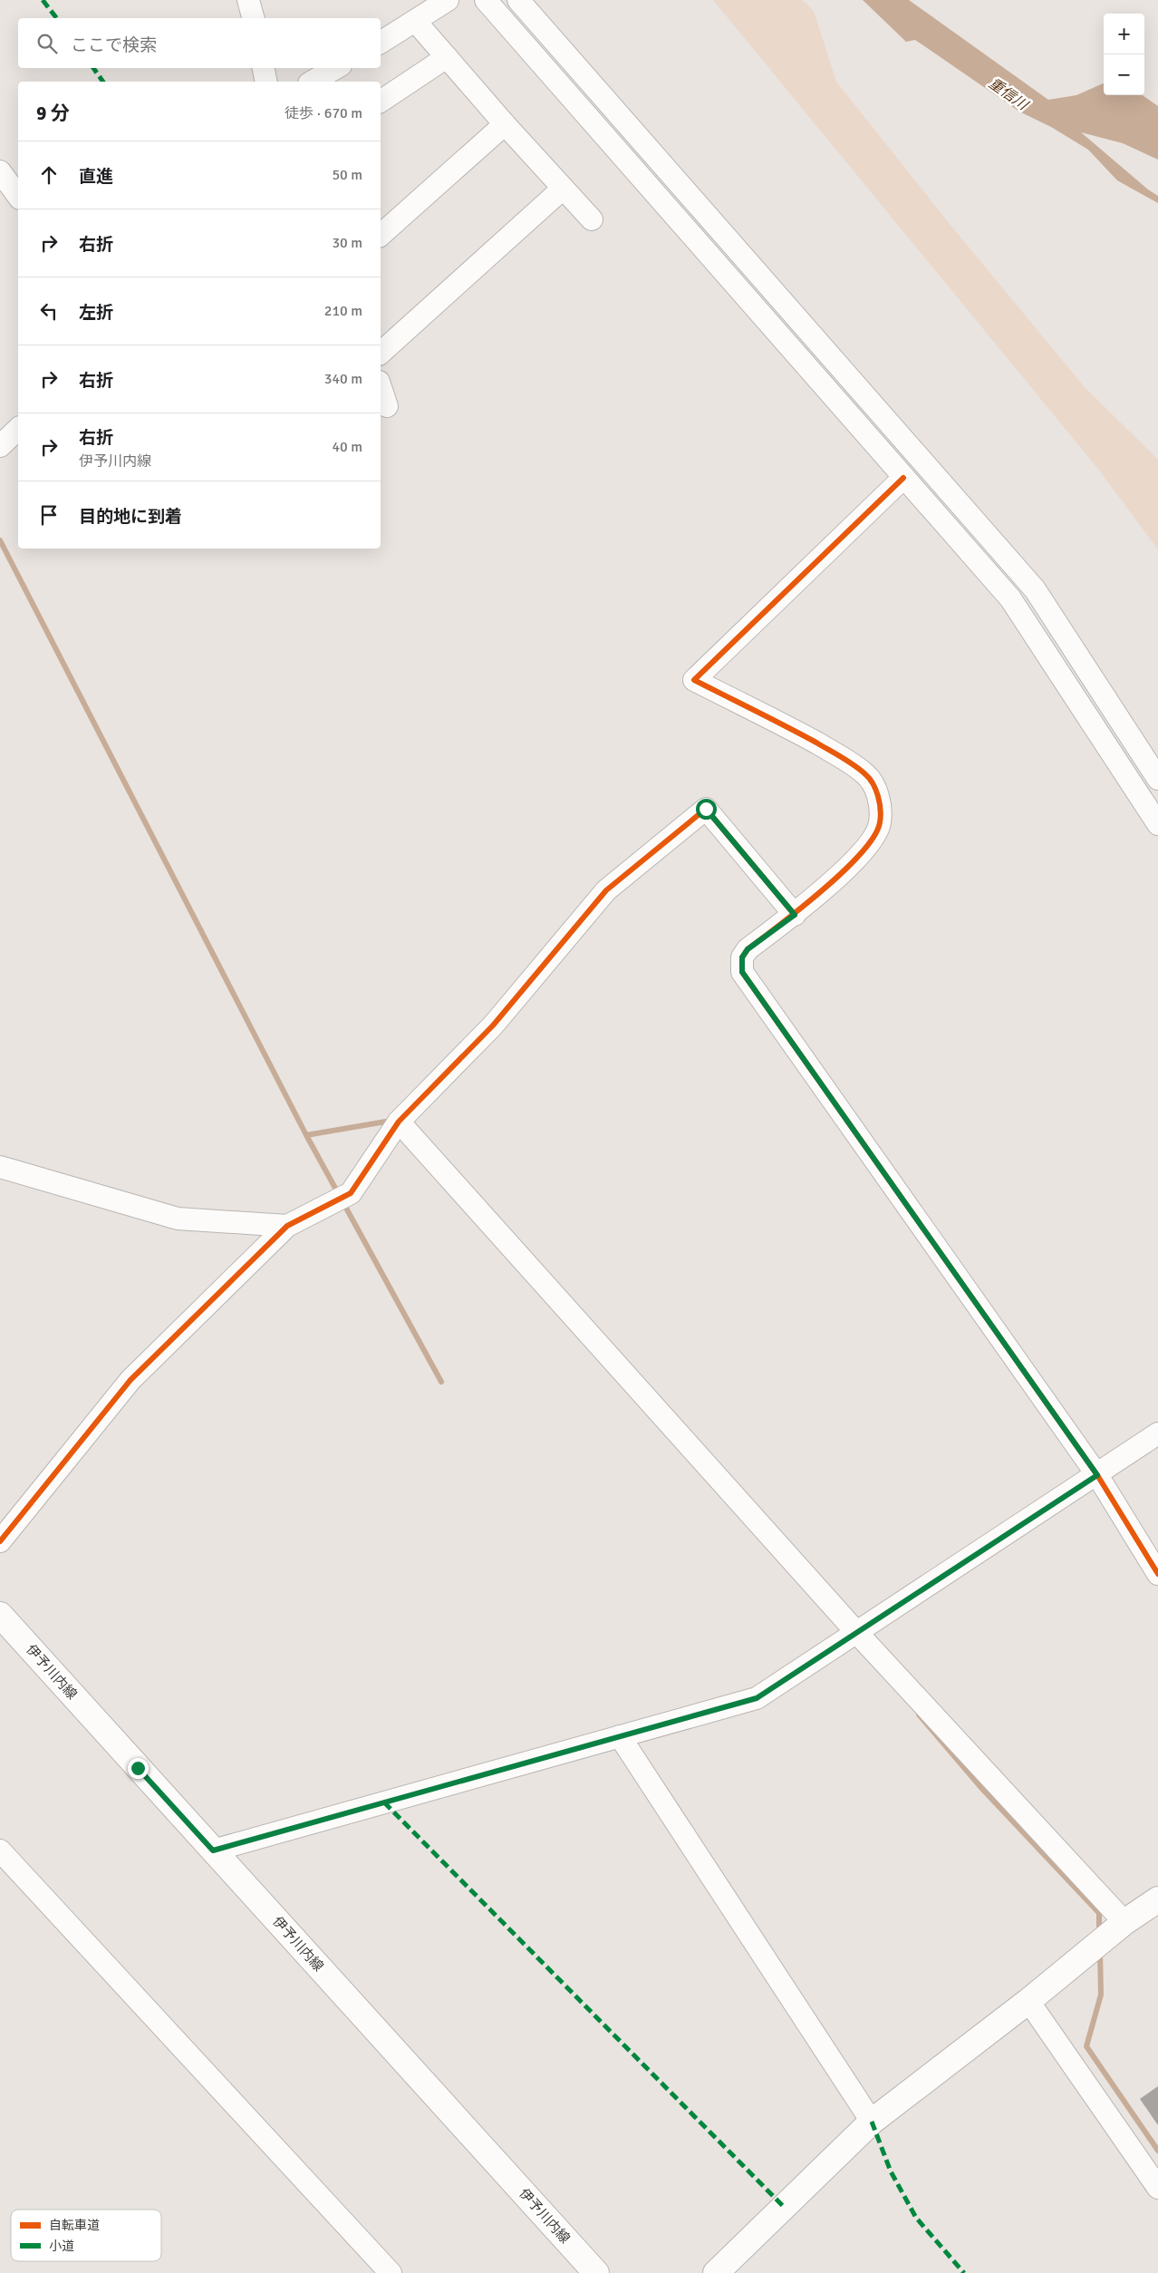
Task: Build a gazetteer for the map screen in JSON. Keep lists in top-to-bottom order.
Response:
{
  "streets": {
    "main road": ["伊予川内線"]
  },
  "water": ["重信川"],
  "legend": ["自転車道", "小道"],
  "page": {
    "map_buttons": ["+", "−"],
    "search": "ここで検索",
    "heading": ["9 分", "徒歩 · 670 m"],
    "list": [
      ["直進", "50 m"],
      ["右折", "30 m"],
      ["左折", "210 m"],
      ["右折", "340 m"],
      ["右折", "伊予川内線", "40 m"],
      "目的地に到着"
    ]
  }
}
